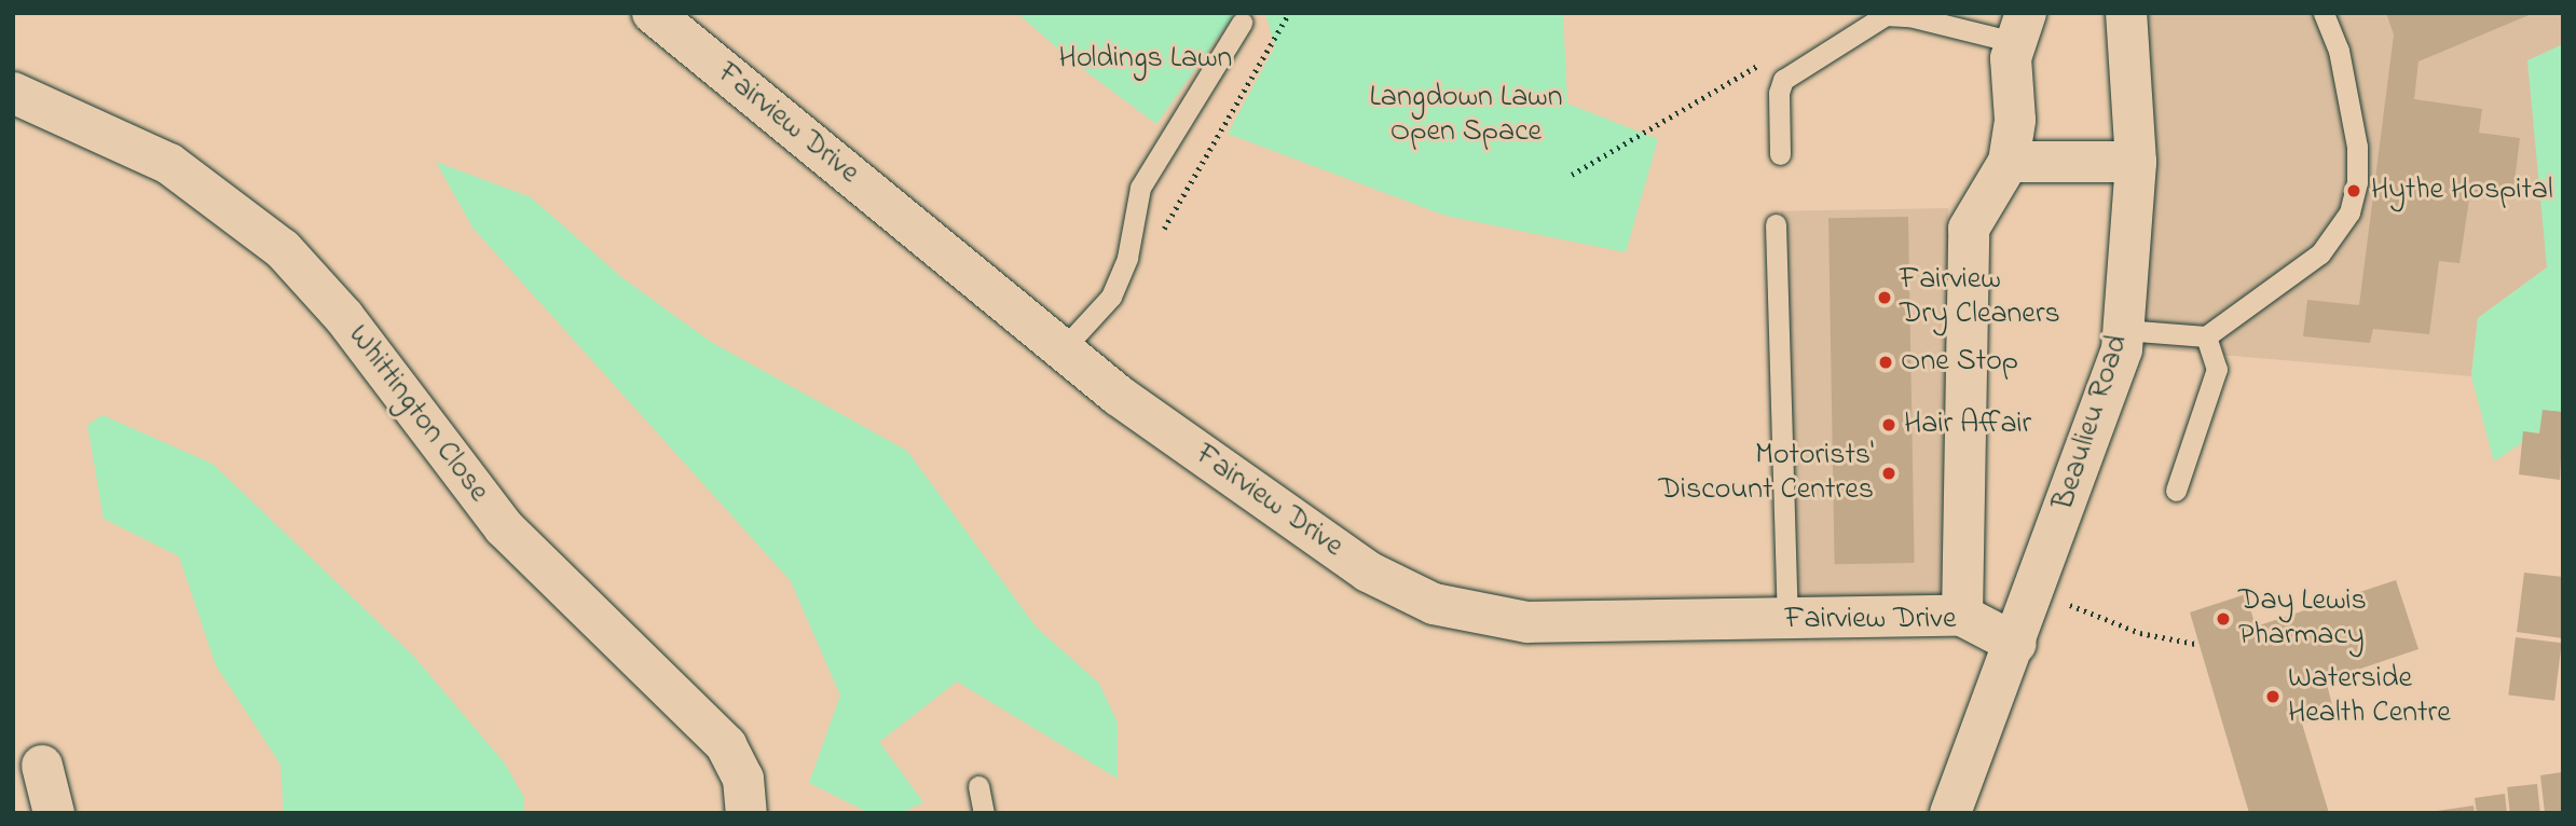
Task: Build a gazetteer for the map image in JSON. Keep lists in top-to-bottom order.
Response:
{
  "streets": {
    "street": ["Fairview Drive", "Whittington Close", "Beaulieu Road"]
  },
  "crossings": [
    ["Fairview Drive", "Beaulieu Road"]
  ],
  "parks": ["Holdings Lawn", "Langdown Lawn Open Space"],
  "places": [
    "Hythe Hospital",
    "Fairview Dry Cleaners",
    "One Stop",
    "Hair Affair",
    "Motorists' Discount Centres",
    "Day Lewis Pharmacy",
    "Waterside Health Centre"
  ]
}
